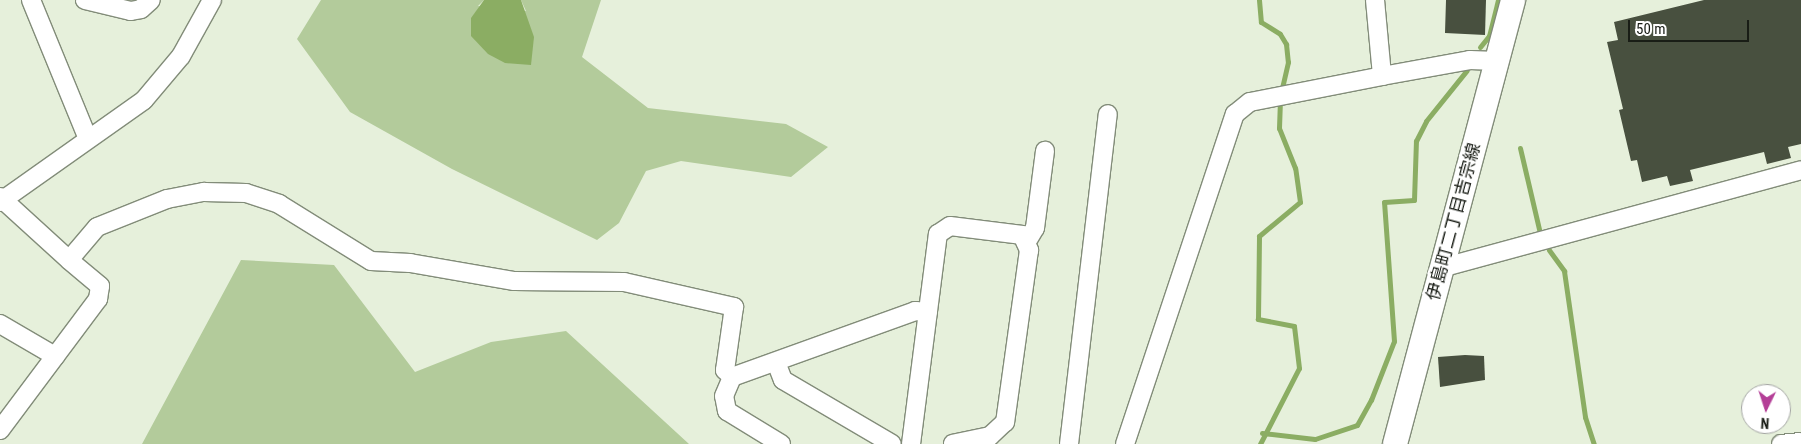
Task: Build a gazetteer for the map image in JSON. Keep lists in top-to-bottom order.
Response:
{
  "streets": {
    "street": ["伊島町二丁目吉宗線"]
  },
  "scale_bar": "50 m",
  "north": "bottom"
}
